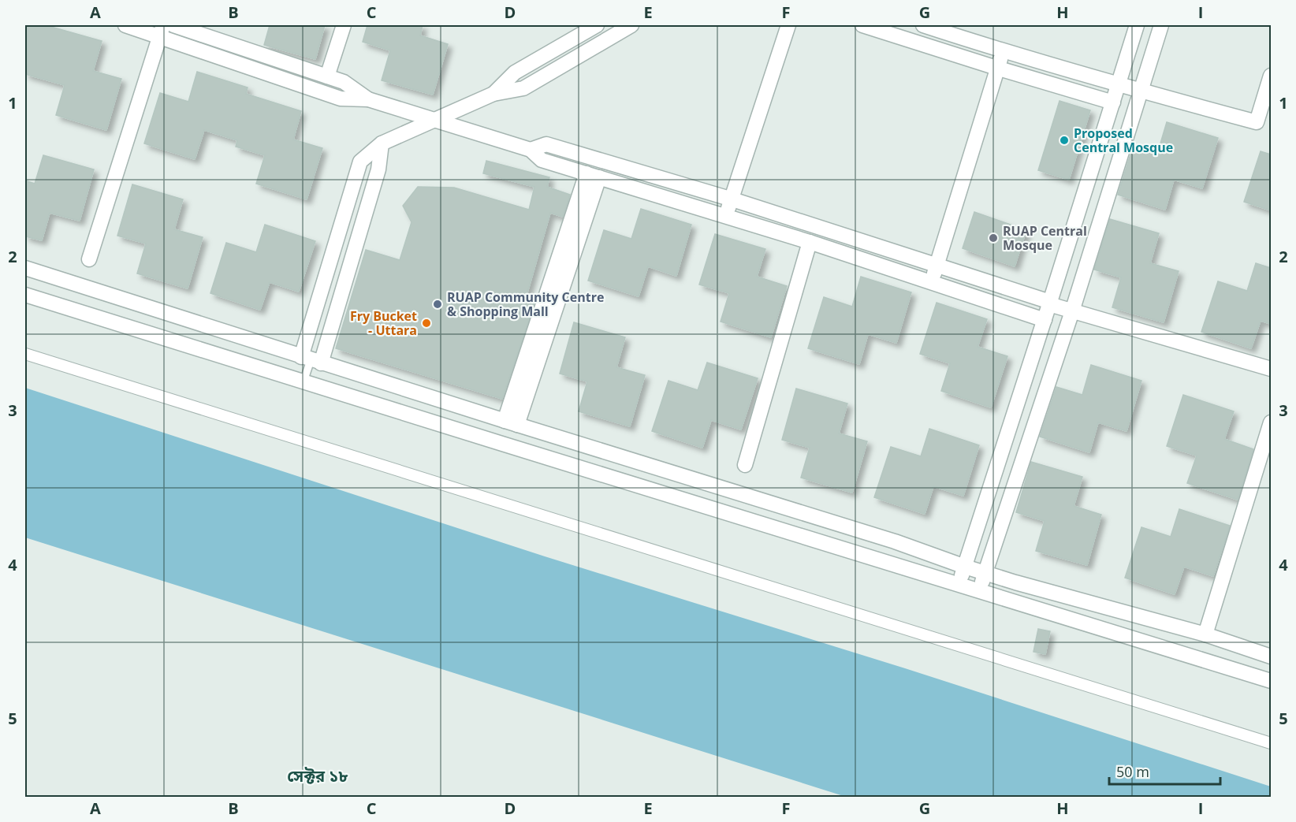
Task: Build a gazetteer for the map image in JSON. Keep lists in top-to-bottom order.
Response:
{
  "districts": ["সেক্টর ১৮"],
  "places": [
    "Proposed Central Mosque",
    "RUAP Central Mosque",
    "RUAP Community Centre & Shopping Mall",
    "Fry Bucket - Uttara"
  ],
  "scale_bar": "50 m",
  "grid": {
    "columns": [
      "A",
      "B",
      "C",
      "D",
      "E",
      "F",
      "G",
      "H",
      "I"
    ],
    "rows": [
      "1",
      "2",
      "3",
      "4",
      "5"
    ]
  }
}
